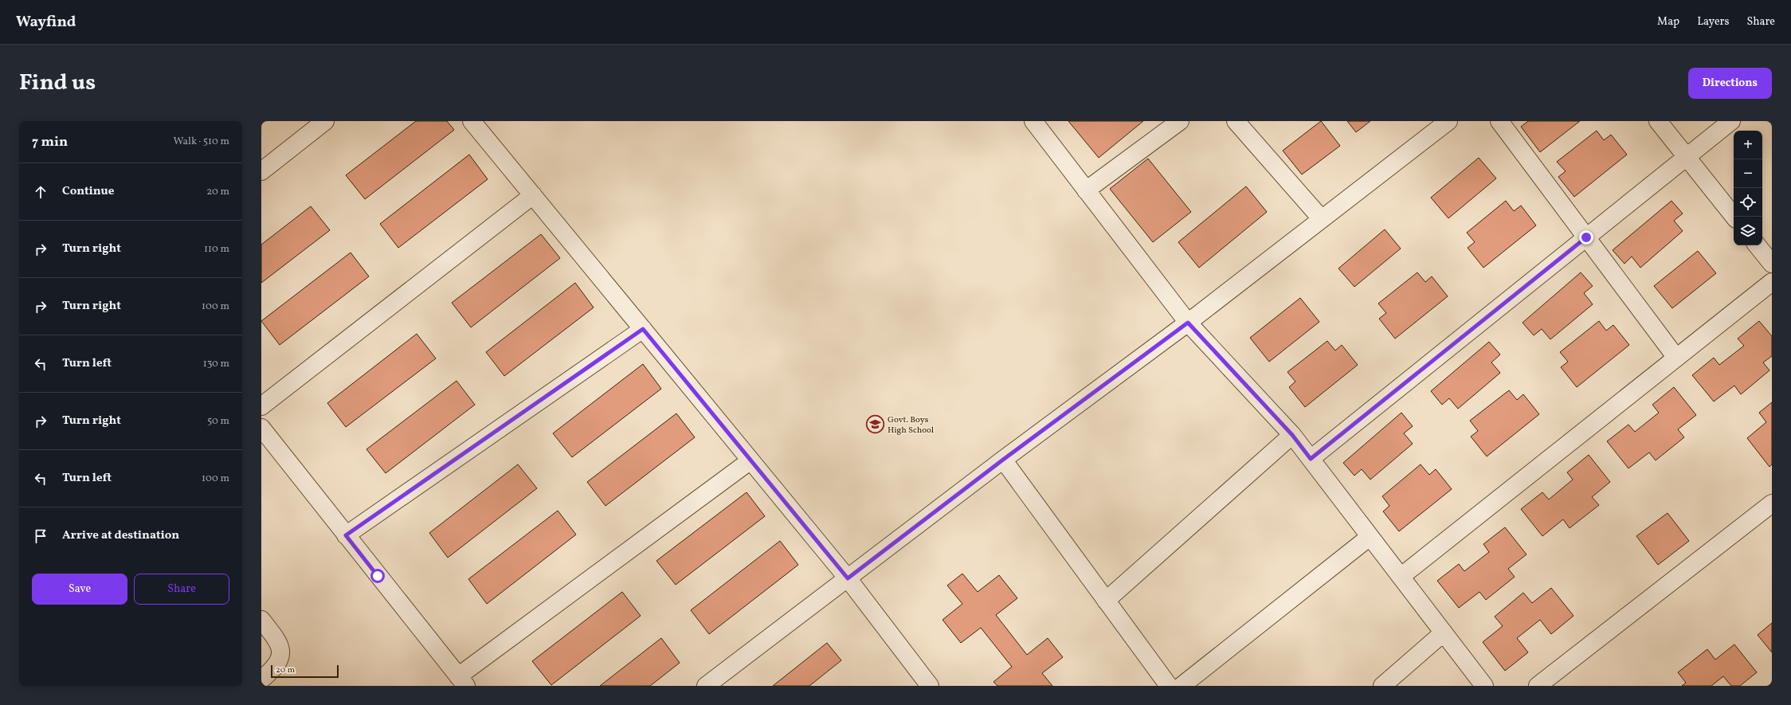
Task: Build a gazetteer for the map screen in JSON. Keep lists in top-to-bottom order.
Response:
{
  "places": {
    "school or university": ["Govt. Boys High School"]
  },
  "scale_bar": "20 m",
  "page": {
    "header": "Wayfind",
    "nav": ["Map", "Layers", "Share"],
    "title": "Find us",
    "buttons": [
      "Directions",
      ["Save", "Share"]
    ],
    "heading": ["7 min", "Walk · 510 m"],
    "map_buttons": ["+", "−"],
    "list": [
      ["Continue", "20 m"],
      ["Turn right", "110 m"],
      ["Turn right", "100 m"],
      ["Turn left", "130 m"],
      ["Turn right", "50 m"],
      ["Turn left", "100 m"],
      "Arrive at destination"
    ],
    "scale": "20 m"
  }
}
